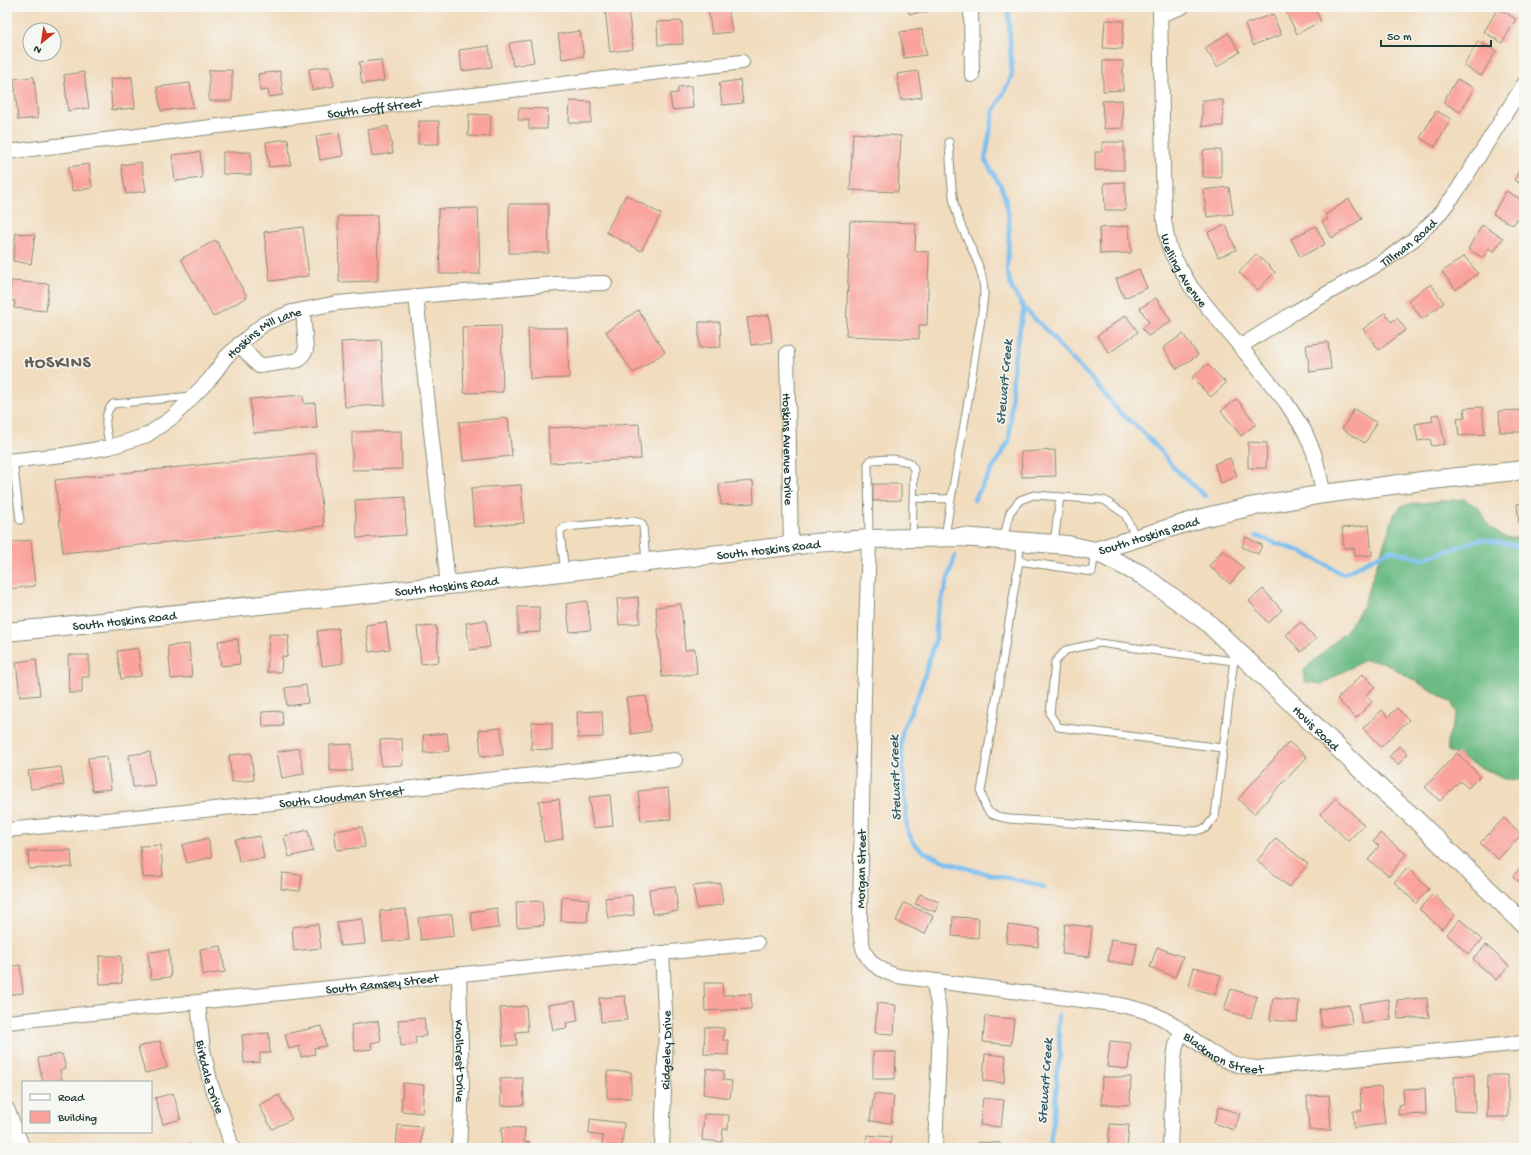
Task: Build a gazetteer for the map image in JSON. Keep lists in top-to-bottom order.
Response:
{
  "streets": {
    "street": [
      "South Goff Street",
      "Tillman Road",
      "Welling Avenue",
      "Hoskins Mill Lane",
      "Hoskins Avenue Drive",
      "South Hoskins Road",
      "Hovis Road",
      "South Cloudman Street",
      "Morgan Street",
      "South Ramsey Street",
      "Blackmon Street",
      "Ridgeley Drive",
      "Knollcrest Drive",
      "Birkdale Drive"
    ]
  },
  "crossings": [
    ["Tillman Road", "Welling Avenue"],
    ["Welling Avenue", "South Hoskins Road"],
    ["Hoskins Avenue Drive", "South Hoskins Road"],
    ["South Hoskins Road", "Hovis Road"],
    ["South Hoskins Road", "Morgan Street"],
    ["Morgan Street", "Blackmon Street"],
    ["South Ramsey Street", "Ridgeley Drive"],
    ["South Ramsey Street", "Knollcrest Drive"],
    ["South Ramsey Street", "Birkdale Drive"]
  ],
  "districts": ["HOSKINS"],
  "water": ["Stewart Creek"],
  "legend": ["Road", "Building"],
  "scale_bar": "50 m",
  "north": "bottom left"
}
